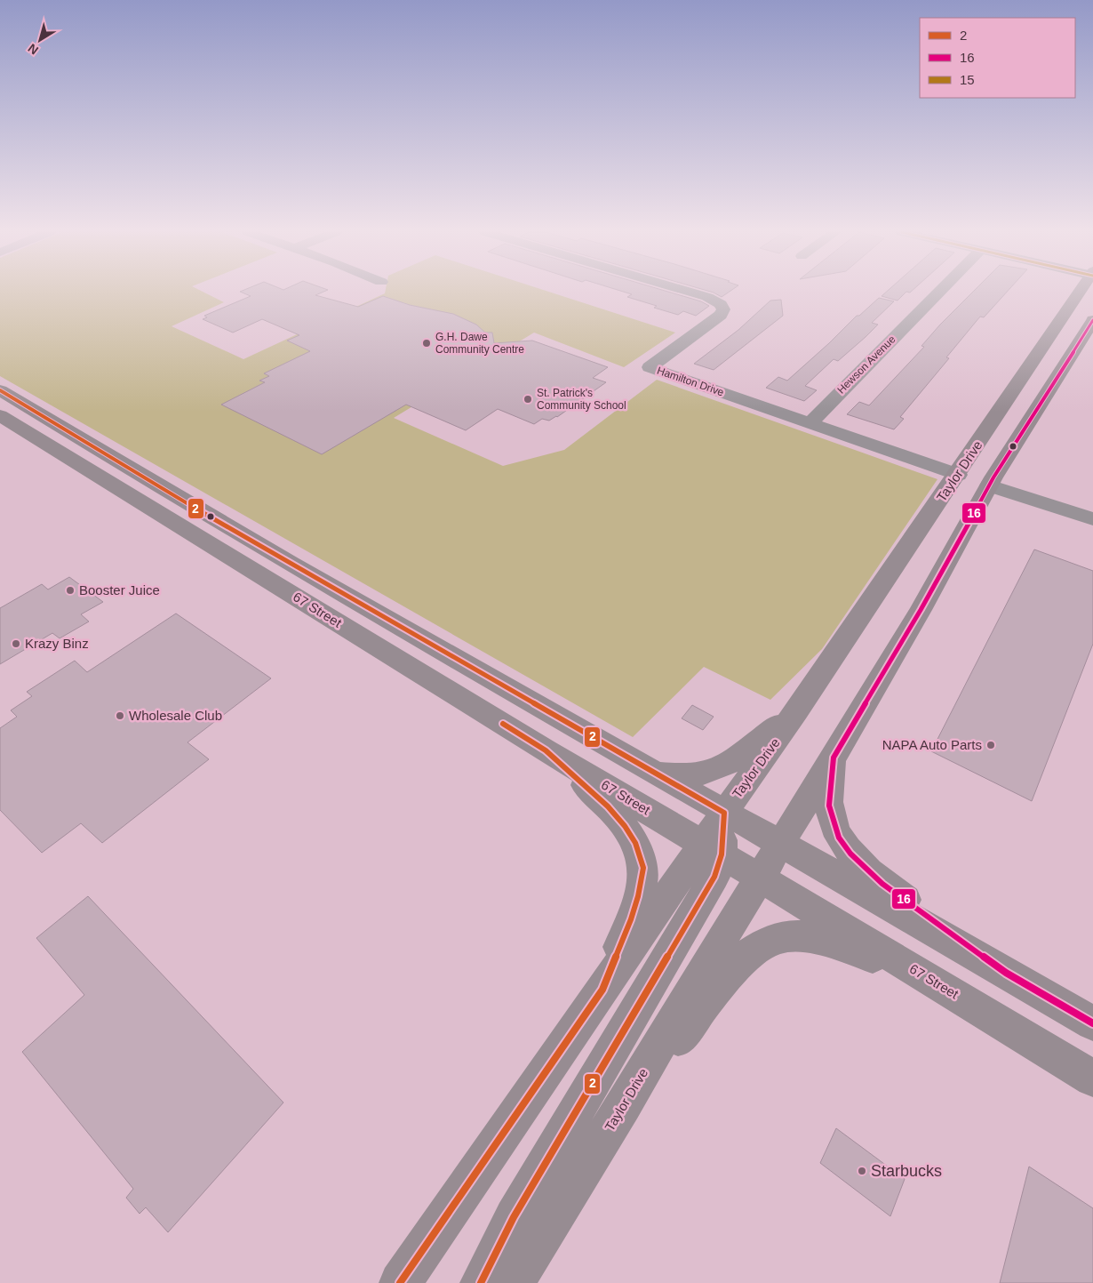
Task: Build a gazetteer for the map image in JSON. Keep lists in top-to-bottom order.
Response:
{
  "streets": {
    "main road": ["Taylor Drive", "67 Street"],
    "street": ["Hewson Avenue", "Hamilton Drive"]
  },
  "crossings": [
    ["Hewson Avenue", "Hamilton Drive"],
    ["Hamilton Drive", "Taylor Drive"],
    ["Taylor Drive", "67 Street"]
  ],
  "places": [
    "G.H. Dawe Community Centre",
    "St. Patrick's Community School",
    "Booster Juice",
    "Krazy Binz",
    "Wholesale Club",
    "NAPA Auto Parts",
    "Starbucks"
  ],
  "lines": ["transit line 16", "transit line 2"],
  "legend": ["2", "16", "15"],
  "north": "bottom left"
}
